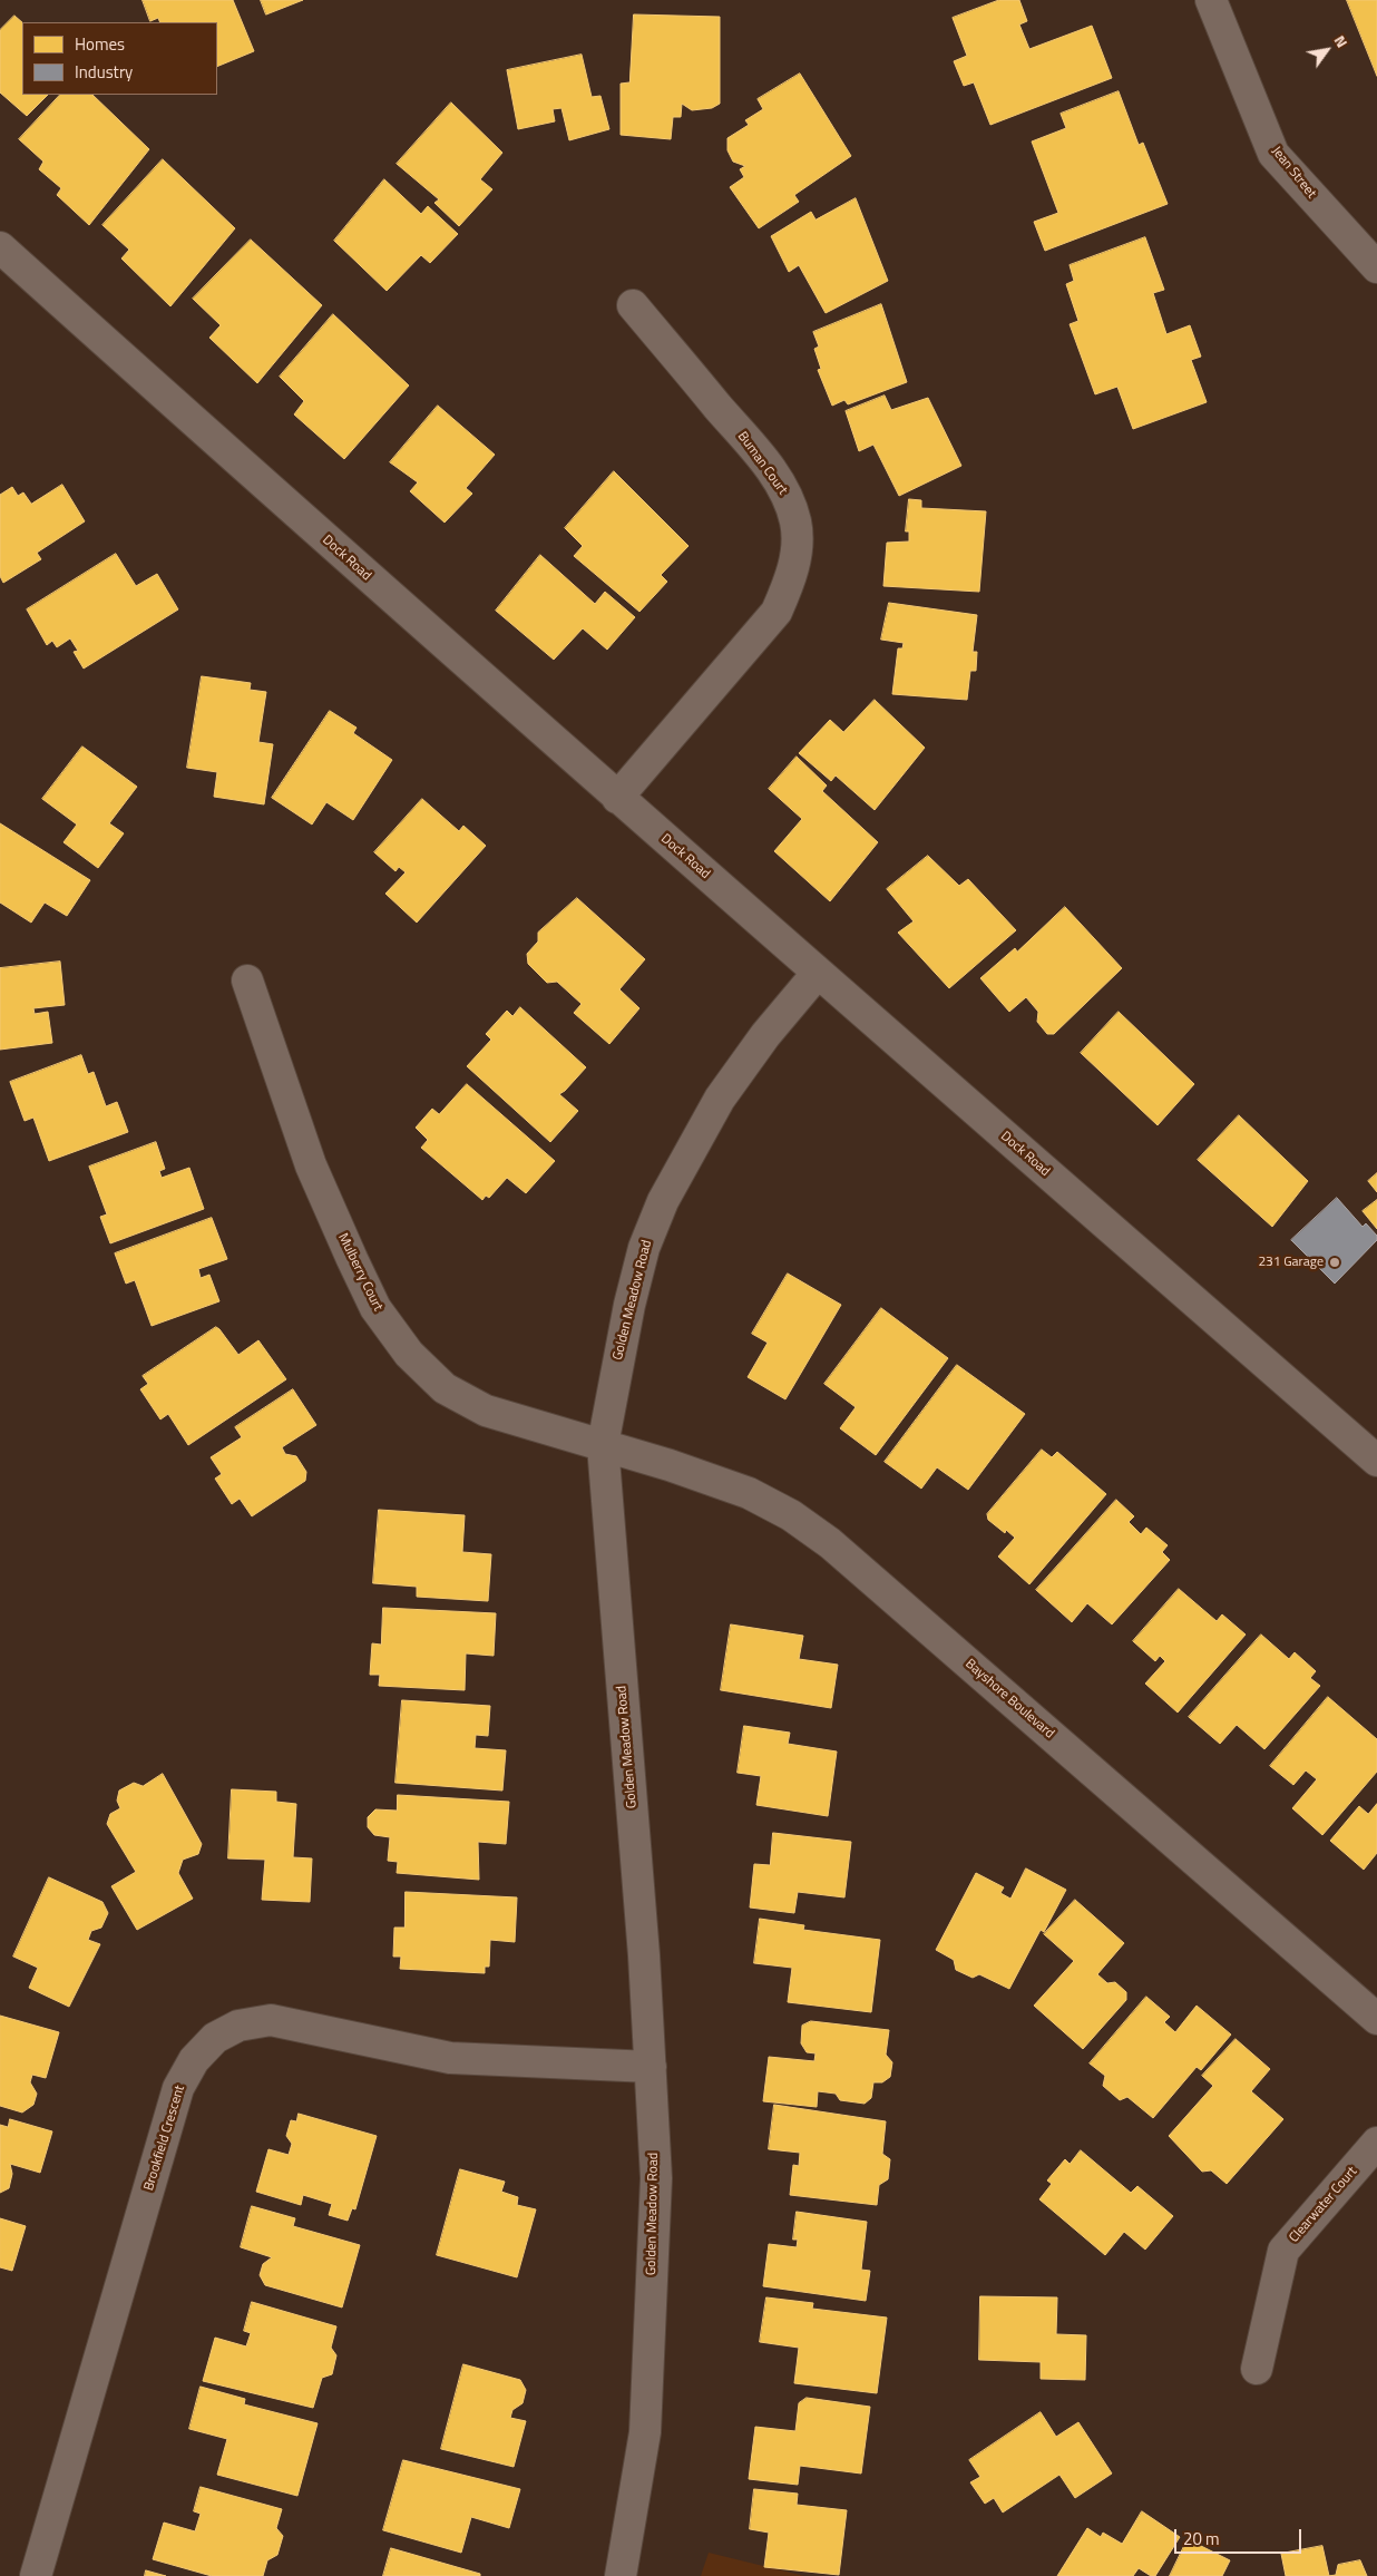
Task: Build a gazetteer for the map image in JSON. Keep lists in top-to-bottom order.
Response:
{
  "streets": {
    "street": [
      "Jean Street",
      "Buman Court",
      "Dock Road",
      "Mulberry Court",
      "Golden Meadow Road",
      "Bayshore Boulevard",
      "Brookfield Crescent",
      "Clearwater Court"
    ]
  },
  "crossings": [
    ["Buman Court", "Dock Road"],
    ["Dock Road", "Golden Meadow Road"],
    ["Mulberry Court", "Golden Meadow Road"],
    ["Mulberry Court", "Bayshore Boulevard"],
    ["Golden Meadow Road", "Bayshore Boulevard"],
    ["Golden Meadow Road", "Brookfield Crescent"]
  ],
  "places": ["231 Garage"],
  "legend": ["Homes", "Industry"],
  "scale_bar": "20 m",
  "north": "top right"
}
